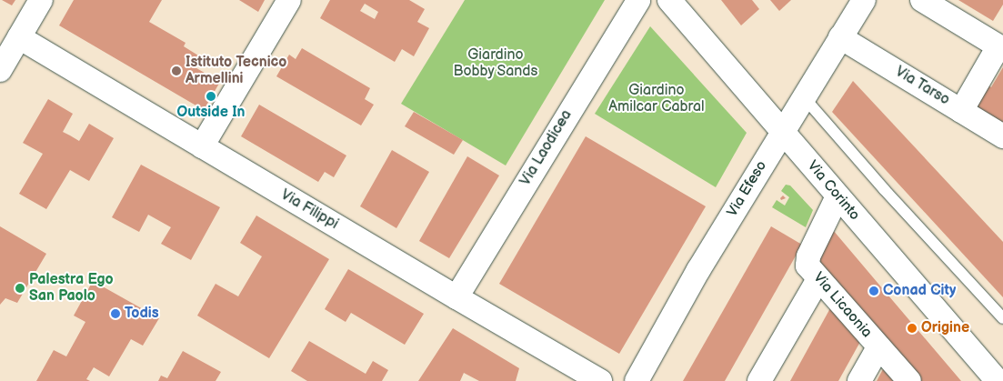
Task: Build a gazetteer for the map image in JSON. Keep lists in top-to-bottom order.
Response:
{
  "streets": {
    "street": [
      "Via Tarso",
      "Via Laodicea",
      "Via Efeso",
      "Via Corinto",
      "Via Filippi",
      "Via Licaonia"
    ]
  },
  "crossings": [
    ["Via Tarso", "Via Efeso"],
    ["Via Laodicea", "Via Filippi"],
    ["Via Efeso", "Via Corinto"],
    ["Via Corinto", "Via Licaonia"]
  ],
  "parks": ["Giardino Bobby Sands", "Giardino Amilcar Cabral"],
  "places": [
    "Istituto Tecnico Armellini",
    "Outside In",
    "Palestra Ego San Paolo",
    "Conad City",
    "Todis",
    "Origine"
  ]
}
